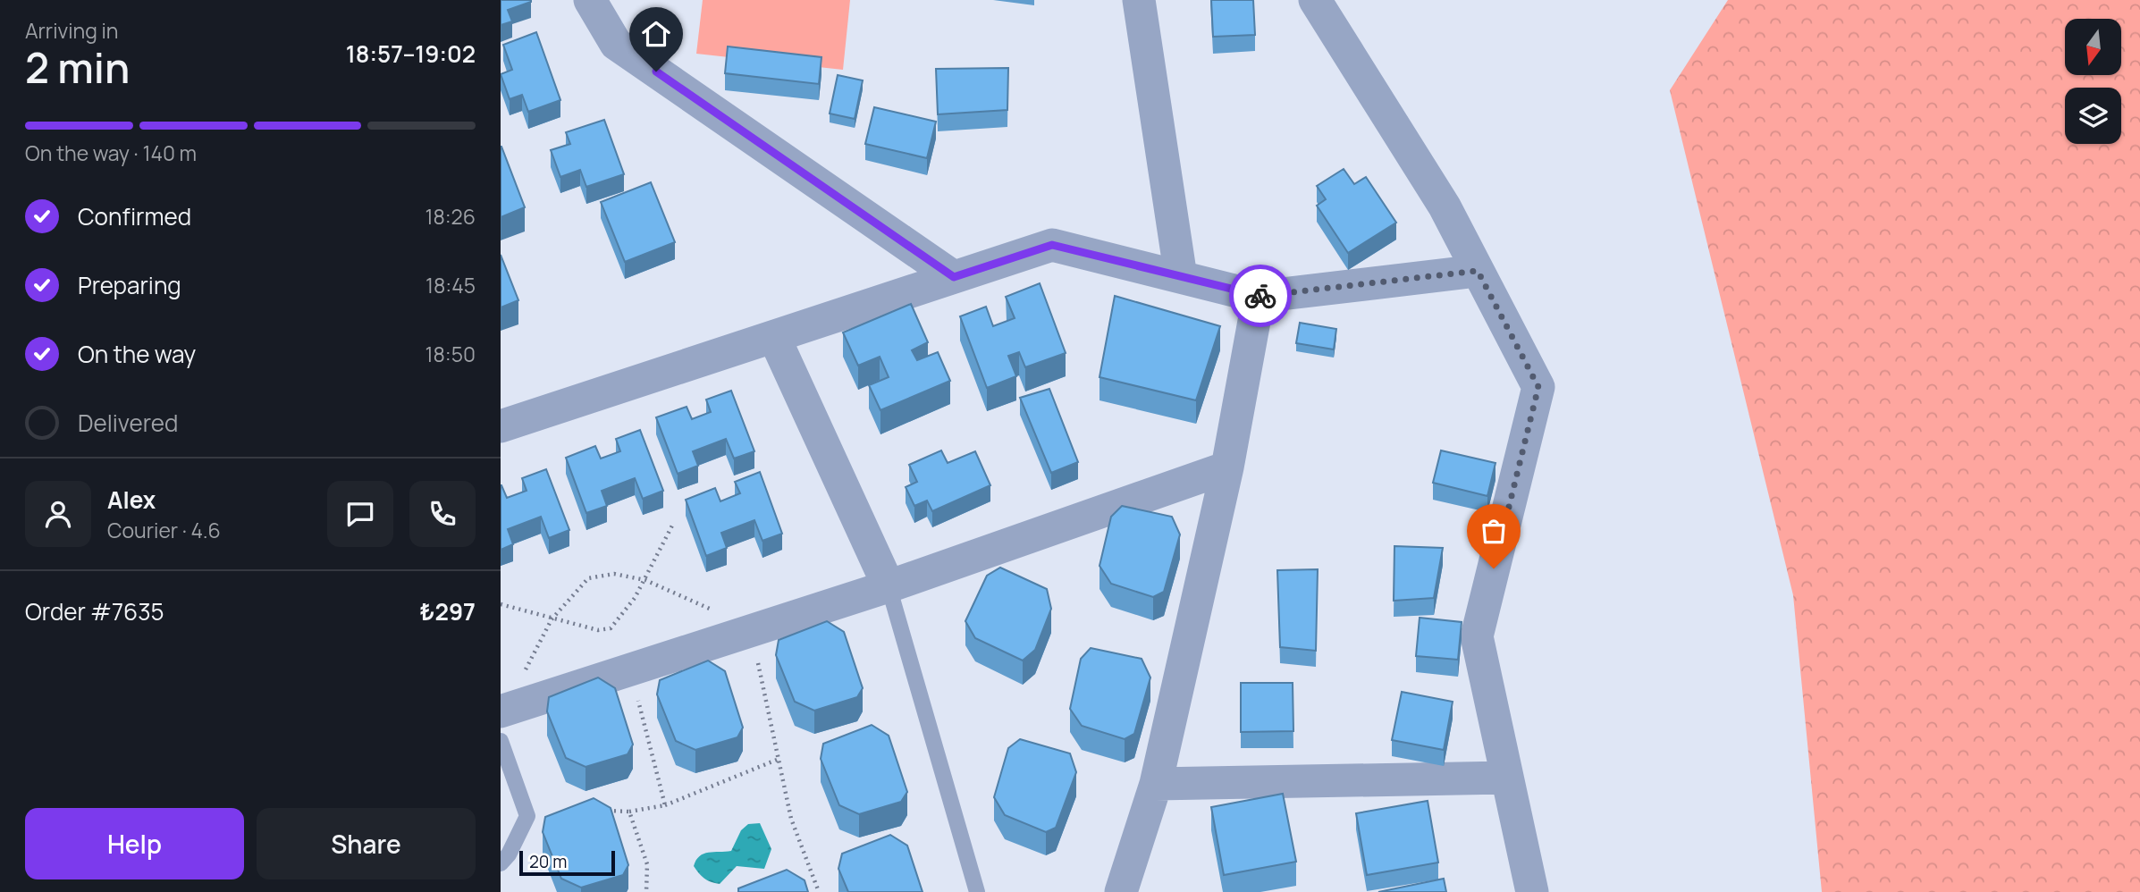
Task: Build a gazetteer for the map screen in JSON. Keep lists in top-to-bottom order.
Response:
{
  "scale_bar": "20 m",
  "north": "bottom",
  "page": {
    "heading": ["2 min", "Arriving in", "18:57–19:02"],
    "panel": [
      "Alex",
      "Courier · 4.6",
      "Order #7635",
      "₺297"
    ],
    "bar": "On the way · 140 m",
    "list": [
      ["Confirmed", "18:26"],
      ["Preparing", "18:45"],
      ["On the way", "18:50"],
      "Delivered"
    ],
    "buttons": ["Help", "Share"],
    "scale": "20 m"
  }
}
